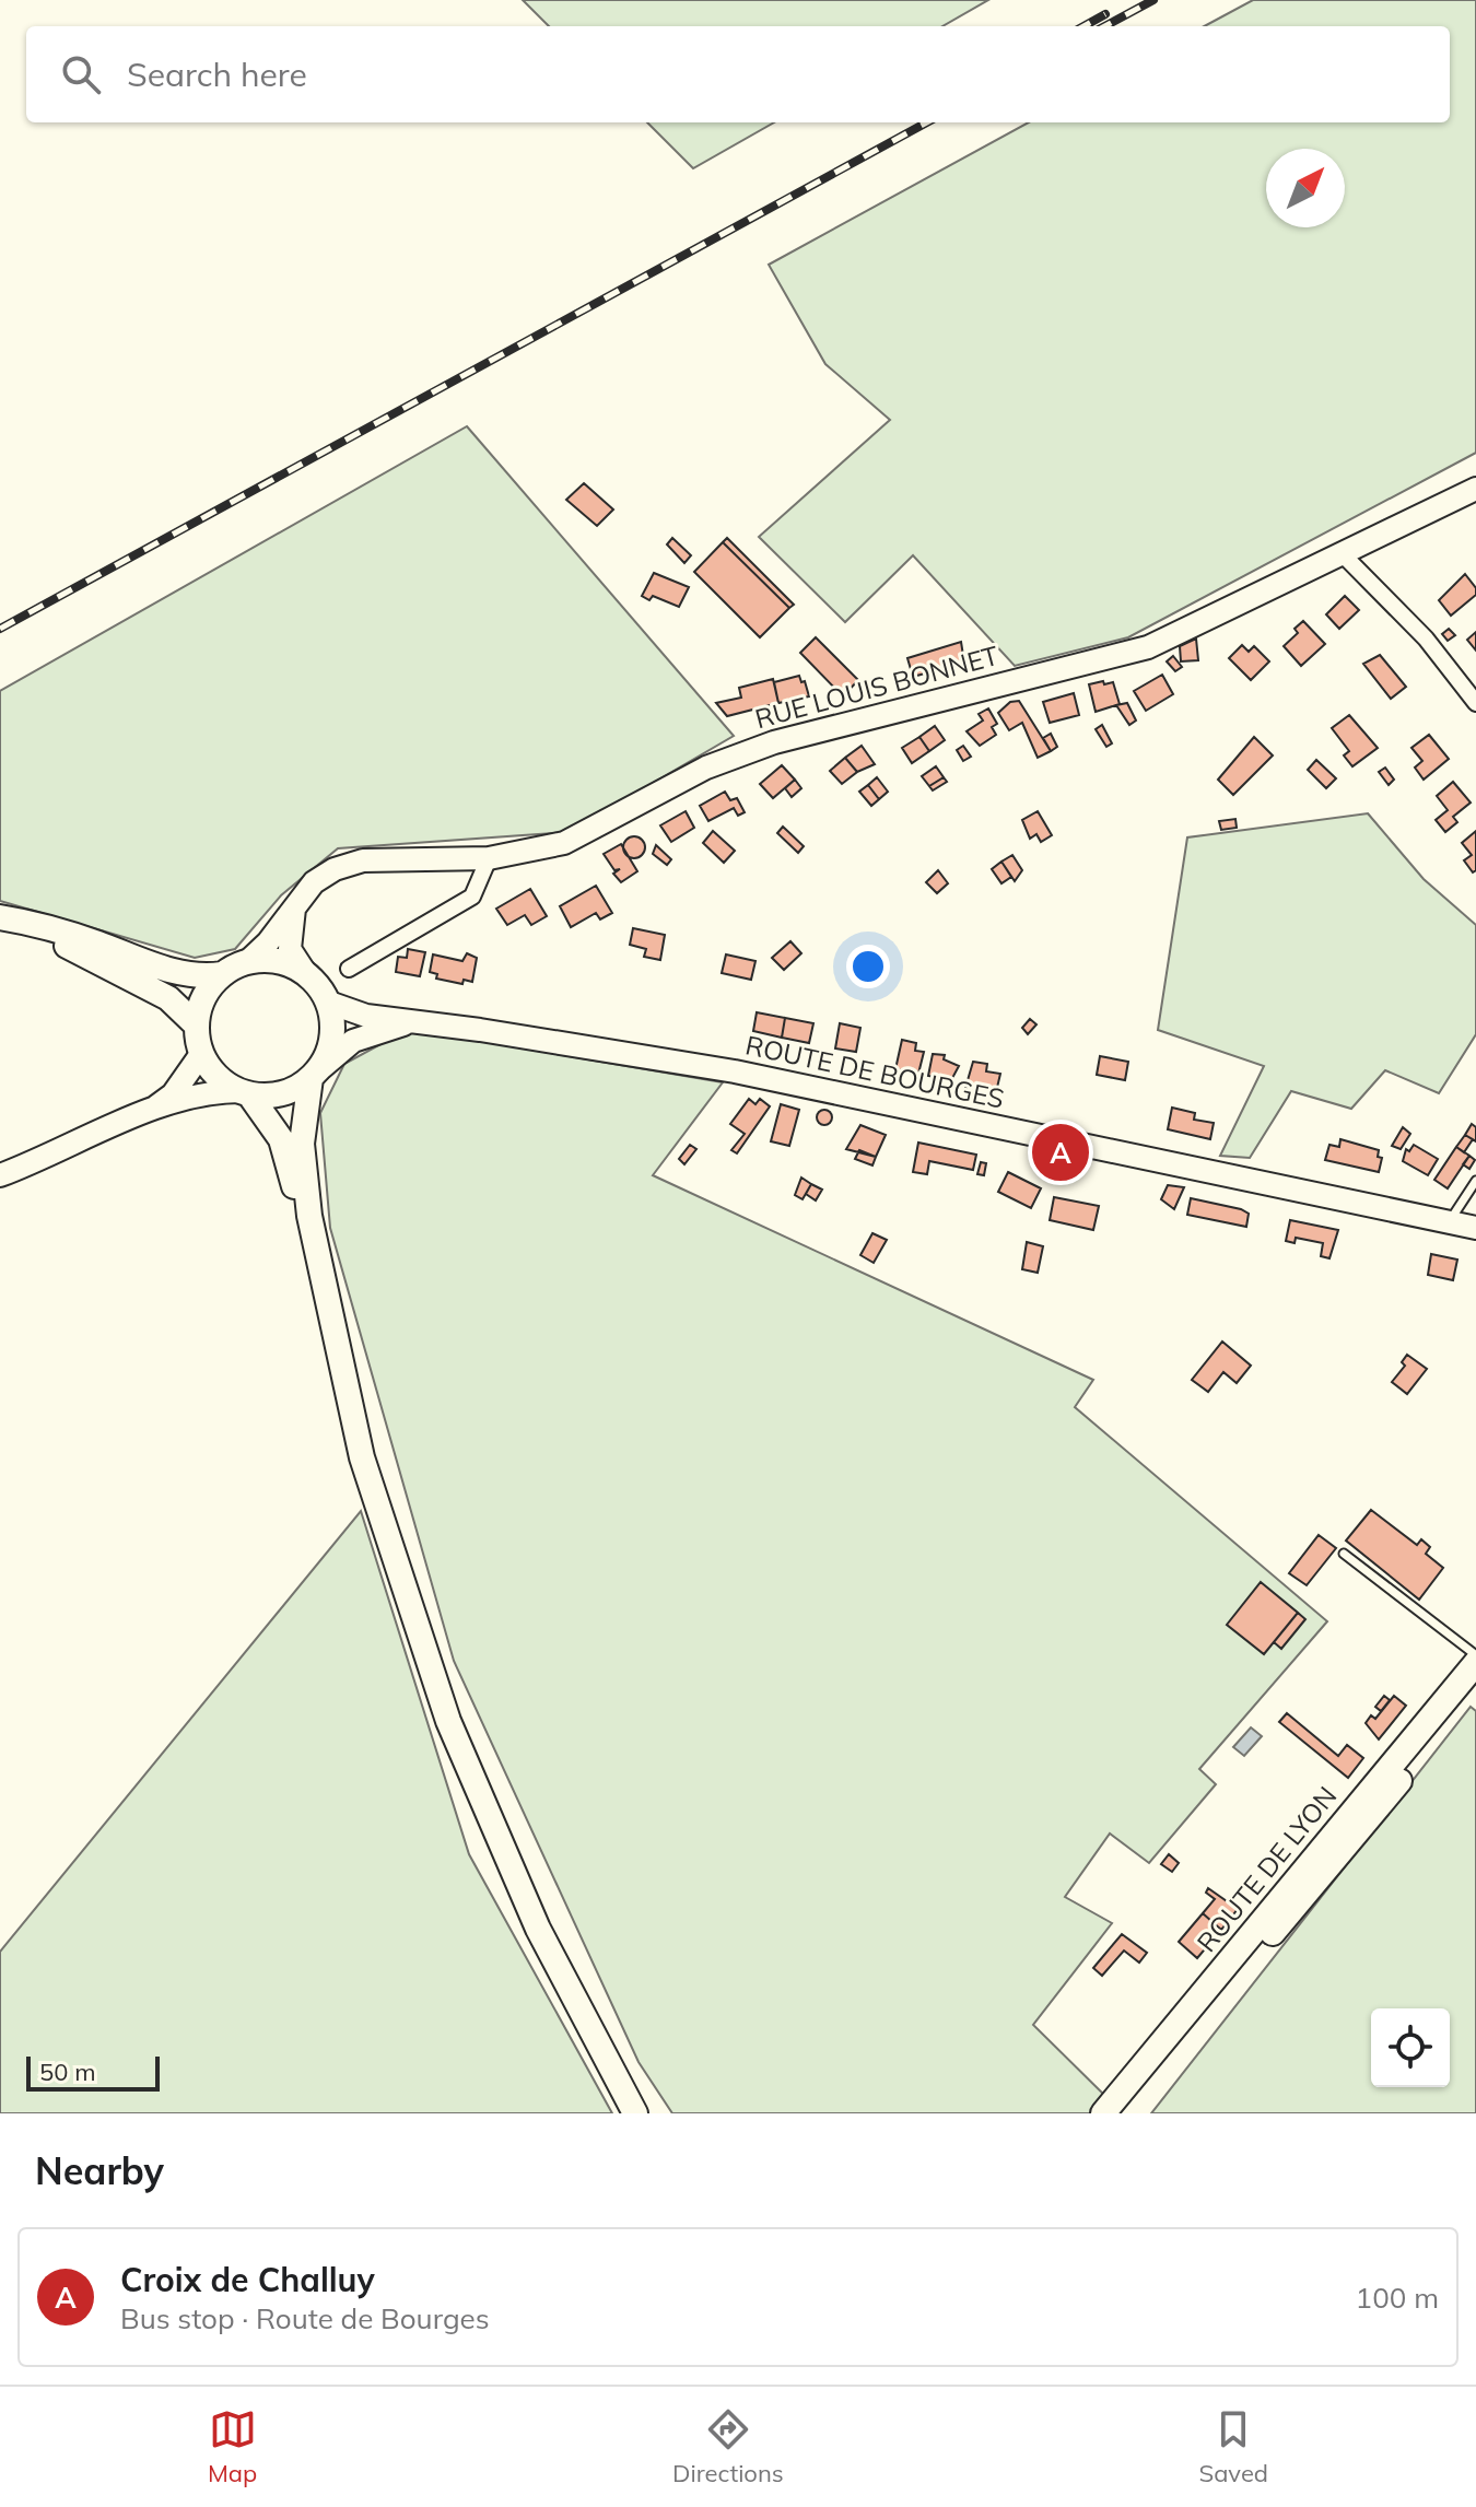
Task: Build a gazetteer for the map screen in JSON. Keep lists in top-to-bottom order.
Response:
{
  "streets": {
    "main road": ["ROUTE DE LYON"],
    "street": ["RUE LOUIS BONNET", "ROUTE DE BOURGES"]
  },
  "crossings": [
    ["RUE LOUIS BONNET", "ROUTE DE BOURGES"]
  ],
  "scale_bar": "50 m",
  "north": "top right",
  "page": {
    "search": "Search here",
    "pins": "A",
    "scale": "50 m",
    "heading": "Nearby",
    "list": [
      {
        "mark": "A",
        "name": "Croix de Challuy",
        "note": "Bus stop · Route de Bourges",
        "value": "100 m"
      }
    ],
    "nav": ["Map", "Directions", "Saved"]
  }
}
